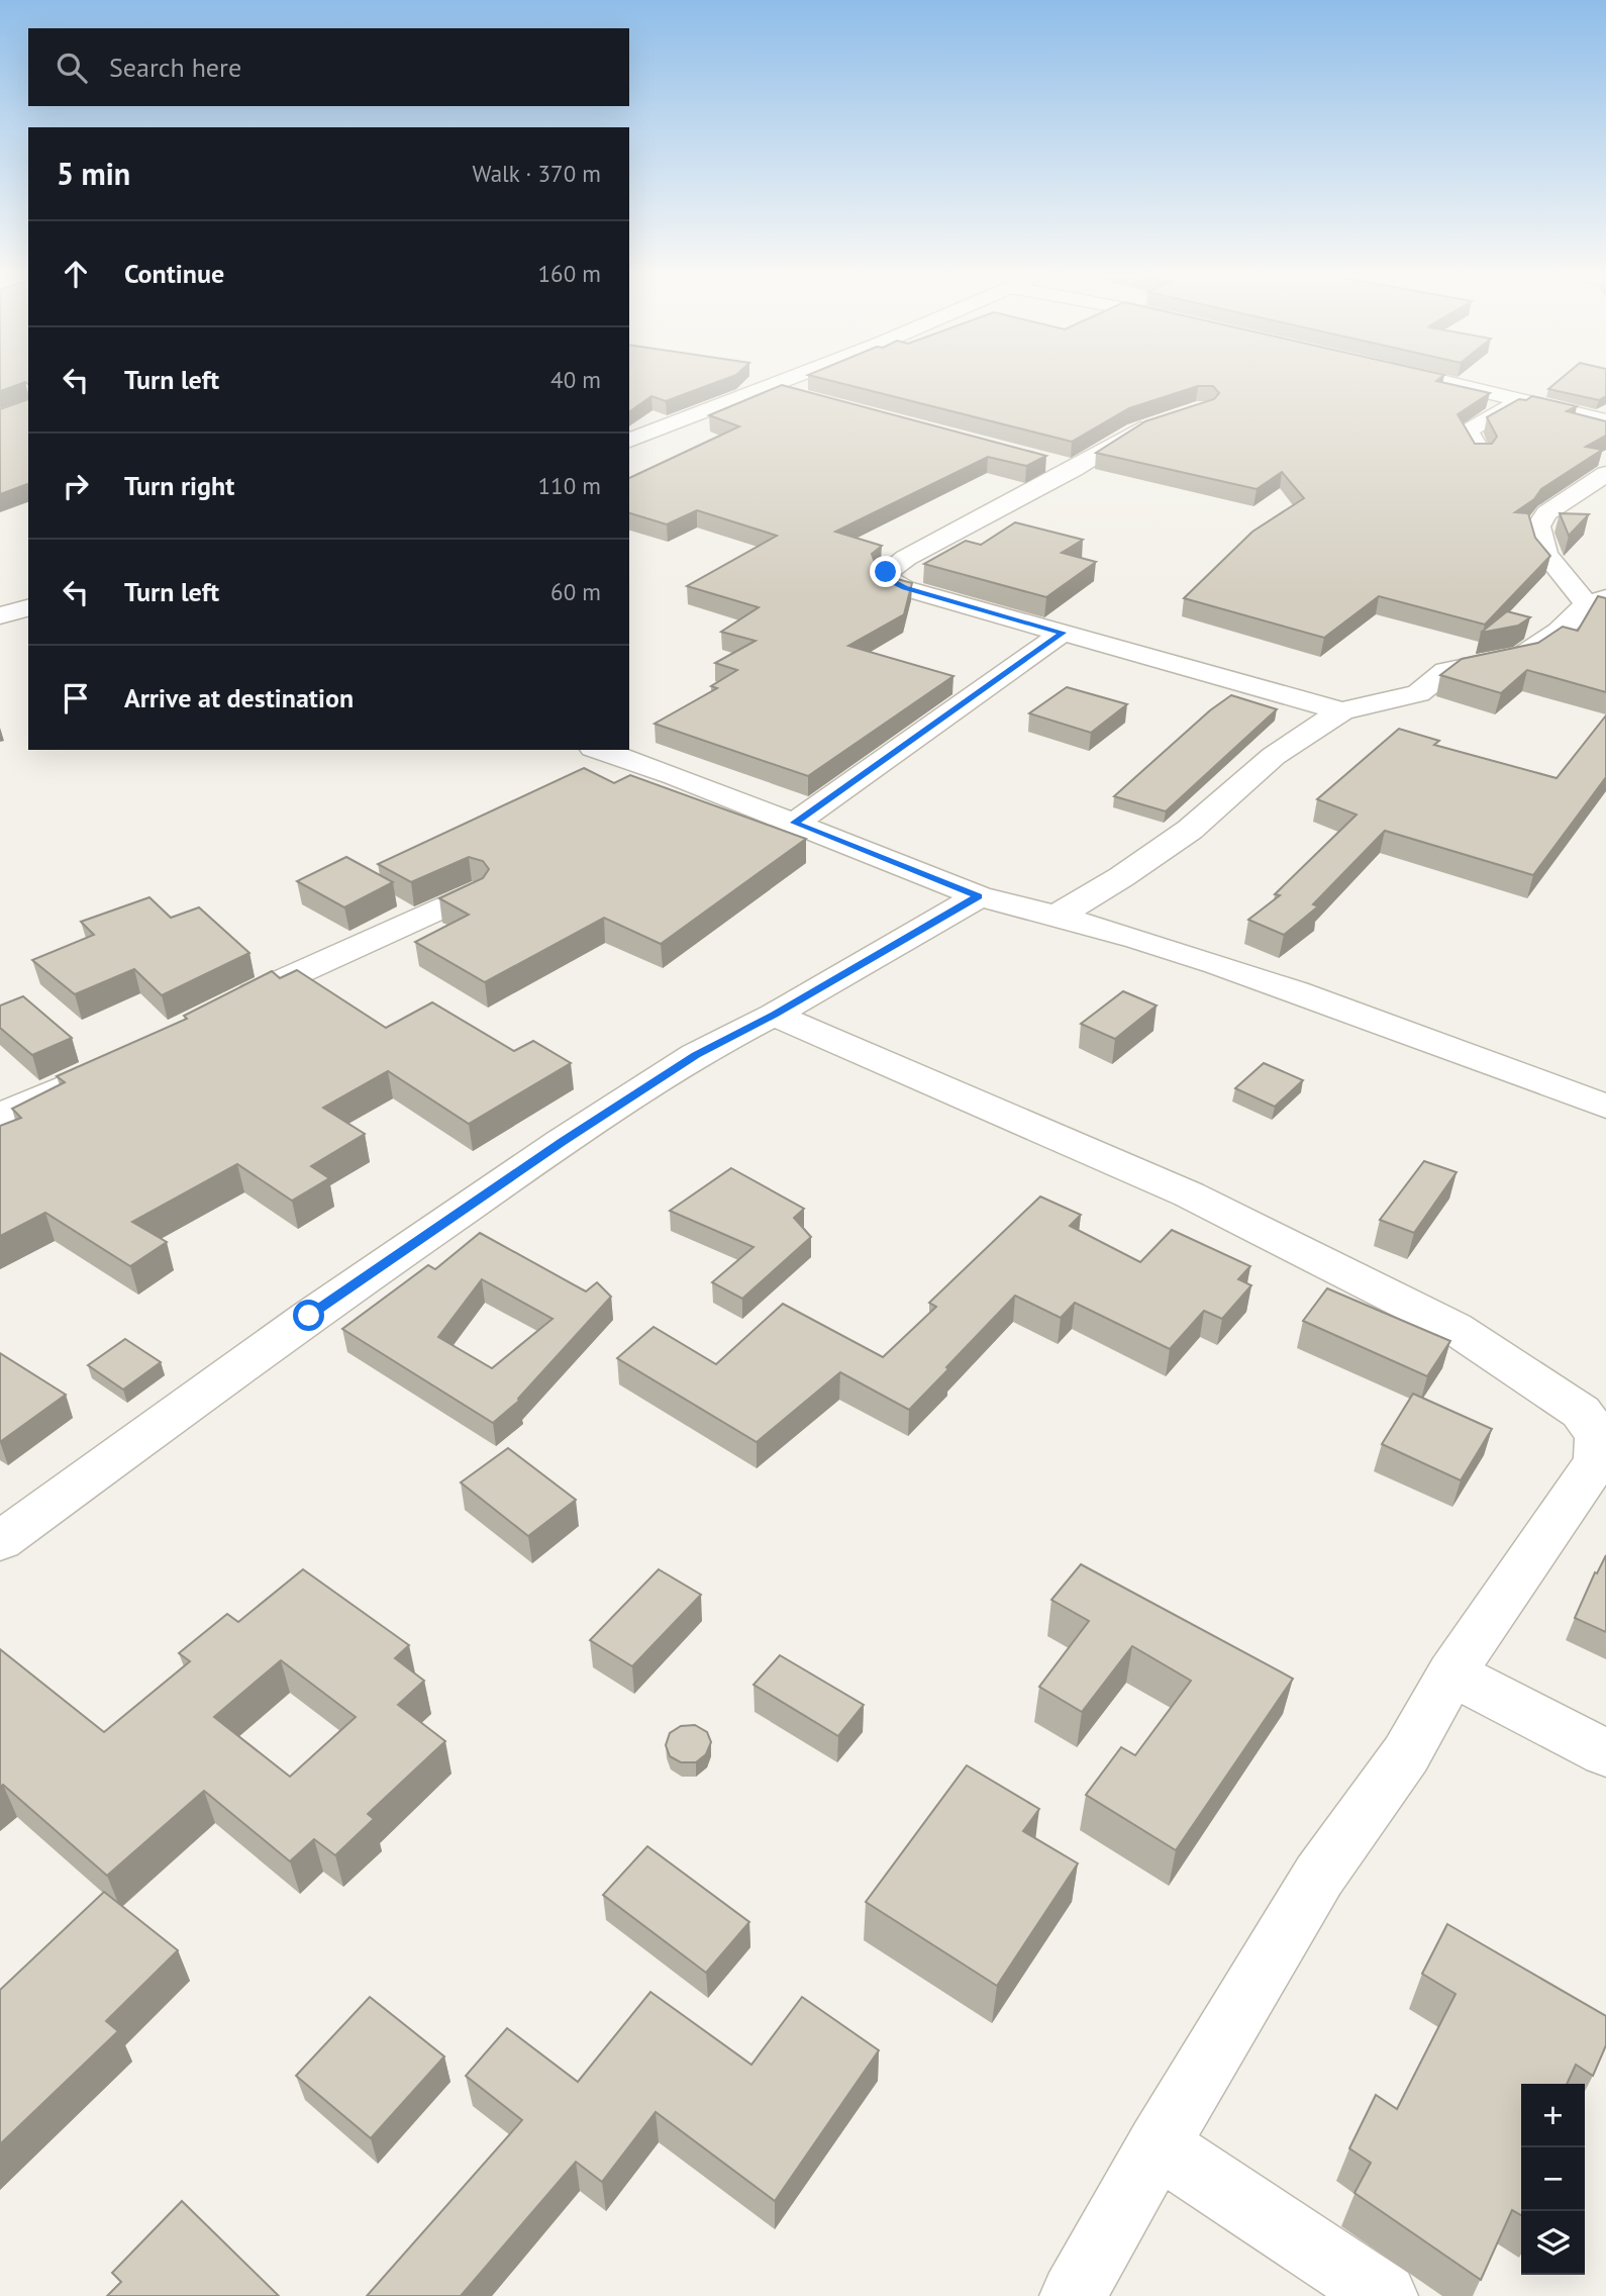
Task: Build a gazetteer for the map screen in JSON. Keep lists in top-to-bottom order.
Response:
{
  "page": {
    "search": "Search here",
    "heading": ["5 min", "Walk · 370 m"],
    "list": [
      ["Continue", "160 m"],
      ["Turn left", "40 m"],
      ["Turn right", "110 m"],
      ["Turn left", "60 m"],
      "Arrive at destination"
    ],
    "map_buttons": ["+", "−"]
  }
}
